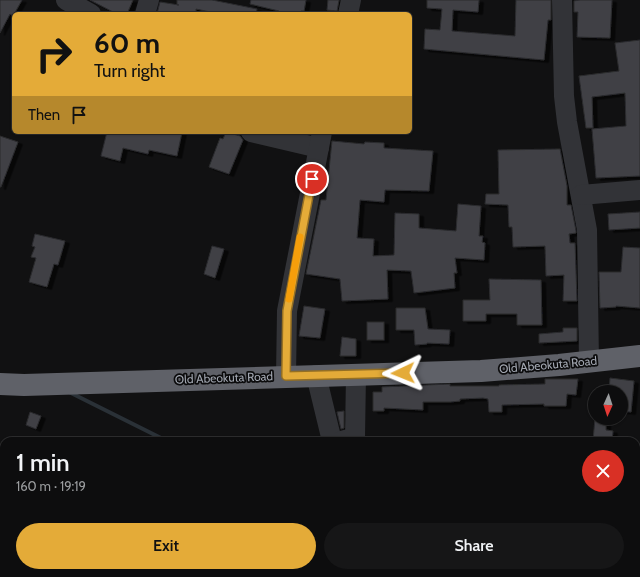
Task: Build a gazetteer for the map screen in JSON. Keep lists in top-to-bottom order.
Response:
{
  "streets": {
    "highway": ["Old Abeokuta Road"]
  },
  "north": "bottom",
  "page": {
    "turn": ["60 m", "Turn right"],
    "then": "Then",
    "heading": ["1 min", "160 m · 19:19"],
    "buttons": ["Exit", "Share"]
  }
}
